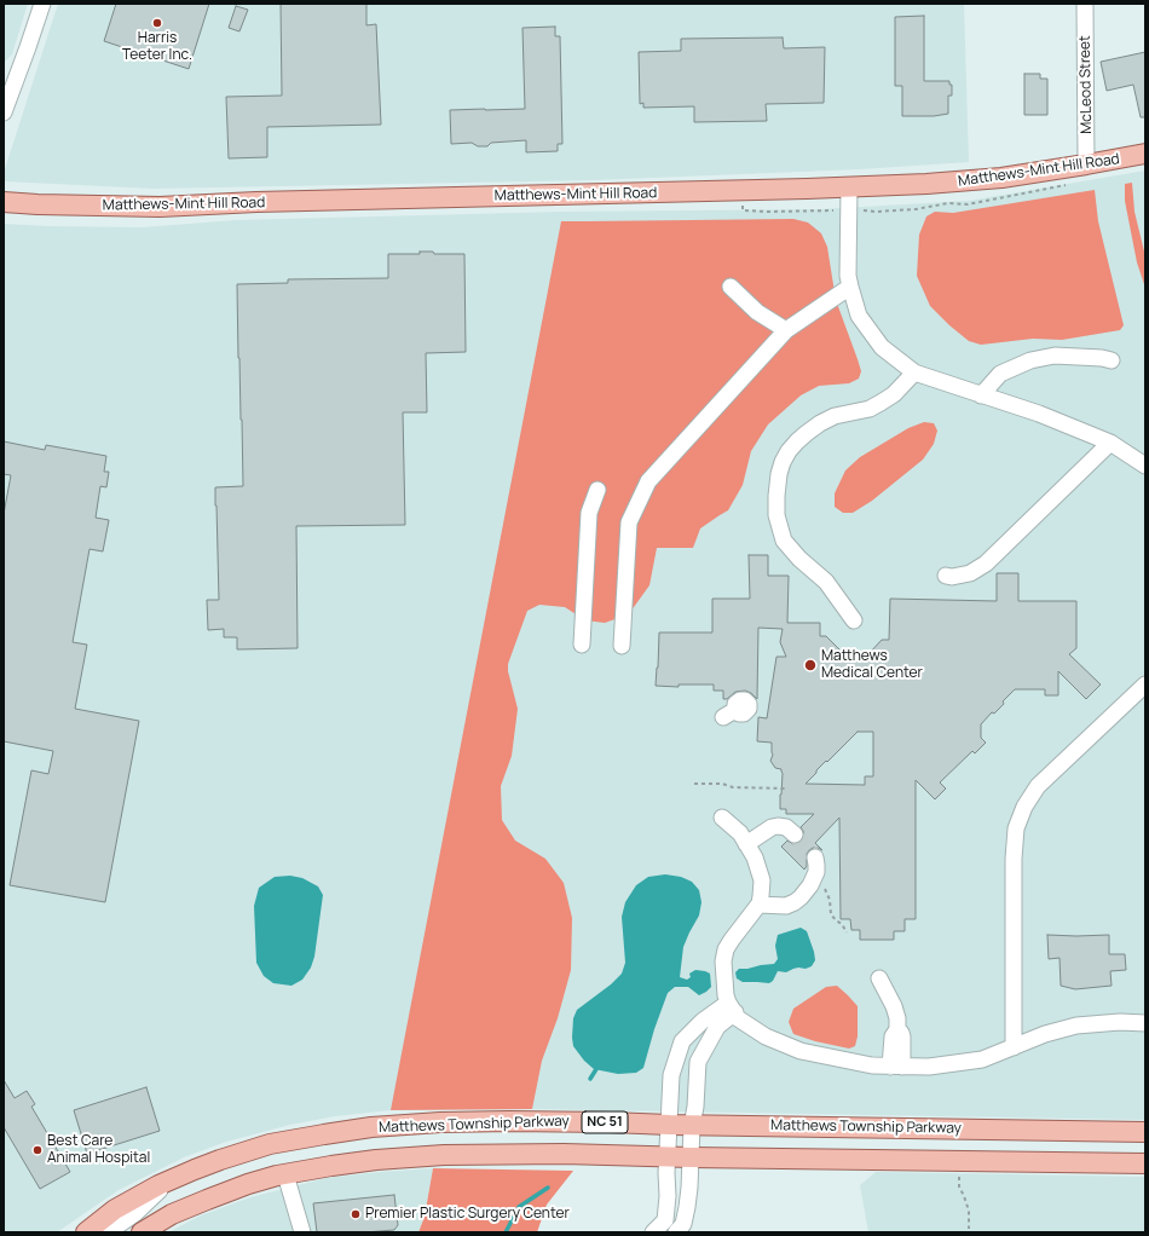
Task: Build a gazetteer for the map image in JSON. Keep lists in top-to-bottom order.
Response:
{
  "streets": {
    "main road": ["Matthews-Mint Hill Road", "NC 51", "Matthews Township Parkway"],
    "street": ["McLeod Street"]
  },
  "crossings": [
    ["McLeod Street", "Matthews-Mint Hill Road"]
  ],
  "places": [
    "Harris Teeter Inc.",
    "Matthews Medical Center",
    "Best Care Animal Hospital",
    "Premier Plastic Surgery Center"
  ]
}
